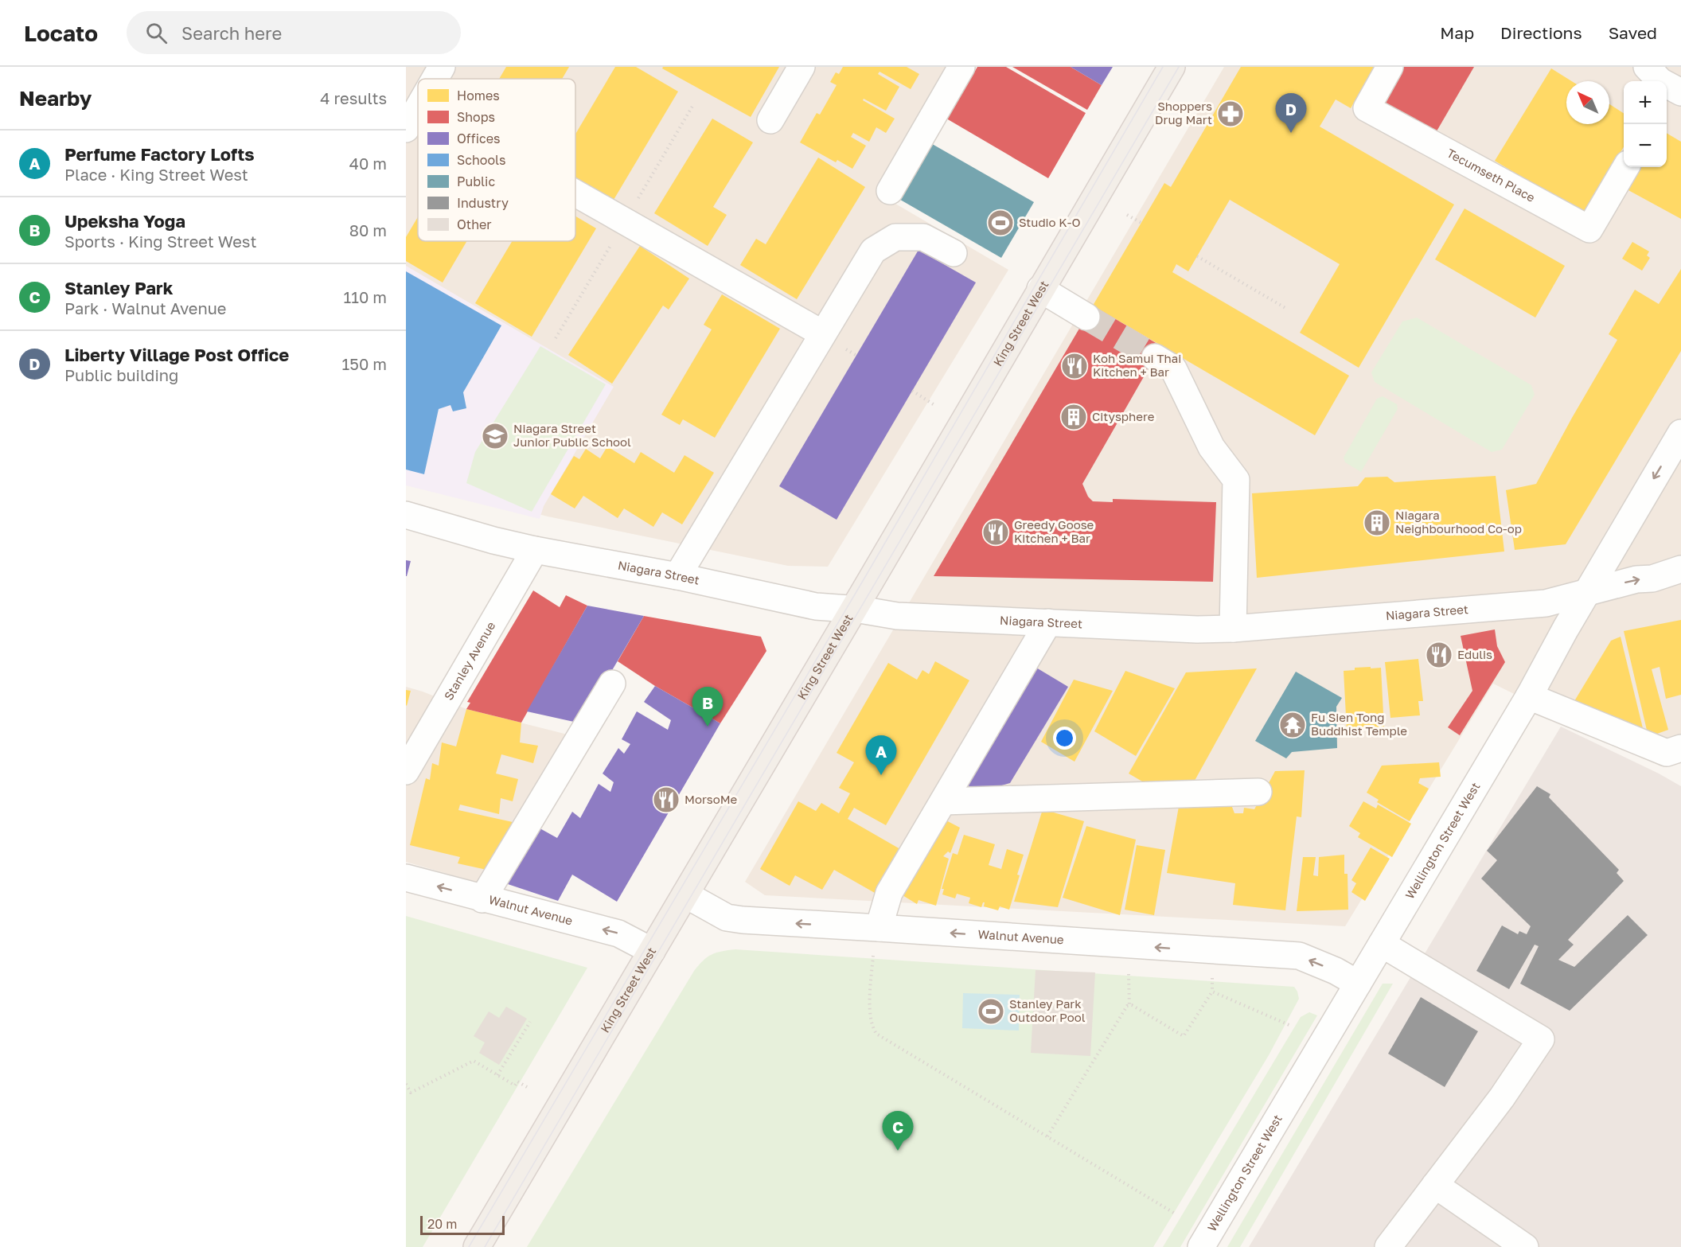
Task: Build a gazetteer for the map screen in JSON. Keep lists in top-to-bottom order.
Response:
{
  "streets": {
    "main road": ["King Street West"],
    "street": [
      "Tecumseth Place",
      "Niagara Street",
      "Stanley Avenue",
      "Wellington Street West",
      "Walnut Avenue"
    ]
  },
  "crossings": [
    ["King Street West", "Niagara Street"],
    ["King Street West", "Walnut Avenue"],
    ["Niagara Street", "Stanley Avenue"],
    ["Niagara Street", "Wellington Street West"],
    ["Wellington Street West", "Walnut Avenue"]
  ],
  "places": {
    "pharmacy": ["Shoppers Drug Mart"],
    "sports": ["Studio K-O", "Stanley Park Outdoor Pool"],
    "restaurant": [
      "Koh Samui Thai Kitchen + Bar",
      "Greedy Goose Kitchen + Bar",
      "Edulis",
      "MorsoMe"
    ],
    "building": ["Citysphere", "Niagara Neighbourhood Co-op"],
    "school or university": ["Niagara Street Junior Public School"],
    "temple": ["Fu Sien Tong Buddhist Temple"]
  },
  "legend": [
    "Homes",
    "Shops",
    "Offices",
    "Schools",
    "Public",
    "Industry",
    "Other"
  ],
  "scale_bar": "20 m",
  "north": "top left",
  "page": {
    "header": "Locato",
    "search": "Search here",
    "nav": ["Map", "Directions", "Saved"],
    "heading": ["Nearby", "4 results"],
    "map_buttons": ["+", "−"],
    "pins": [
      "D",
      "B",
      "A",
      "C"
    ],
    "list": [
      {
        "mark": "A",
        "name": "Perfume Factory Lofts",
        "note": "Place · King Street West",
        "value": "40 m"
      },
      {
        "mark": "B",
        "name": "Upeksha Yoga",
        "note": "Sports · King Street West",
        "value": "80 m"
      },
      {
        "mark": "C",
        "name": "Stanley Park",
        "note": "Park · Walnut Avenue",
        "value": "110 m"
      },
      {
        "mark": "D",
        "name": "Liberty Village Post Office",
        "note": "Public building",
        "value": "150 m"
      }
    ],
    "scale": "20 m"
  }
}
